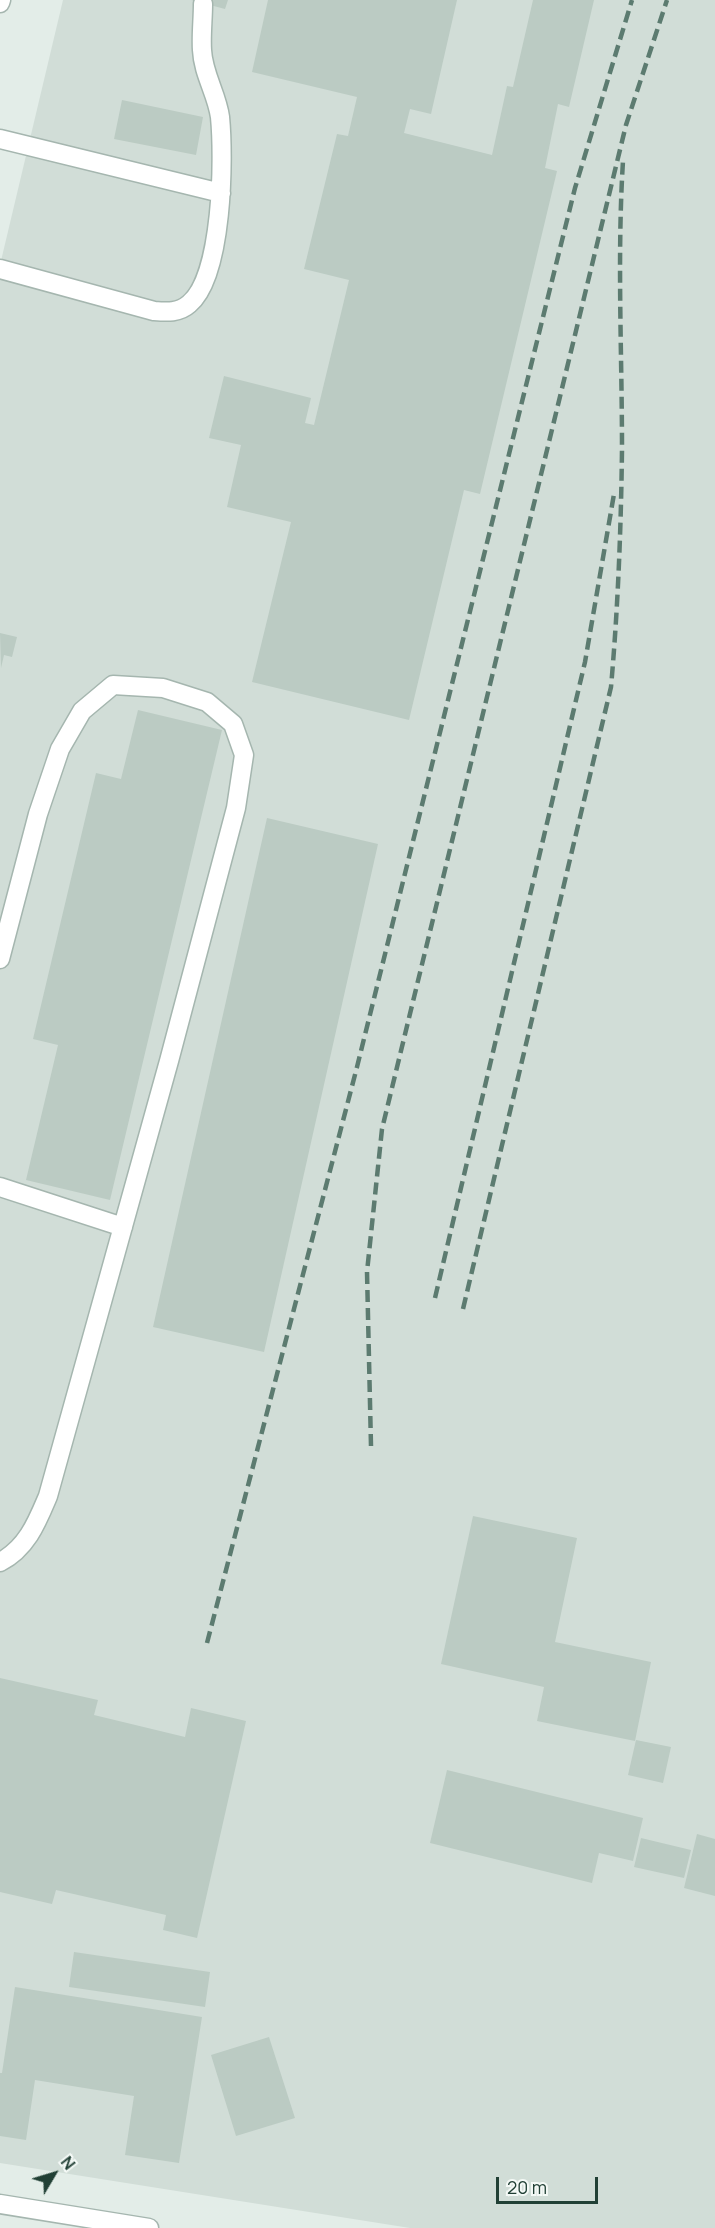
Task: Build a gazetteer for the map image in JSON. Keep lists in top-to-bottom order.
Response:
{
  "scale_bar": "20 m",
  "north": "top right"
}
